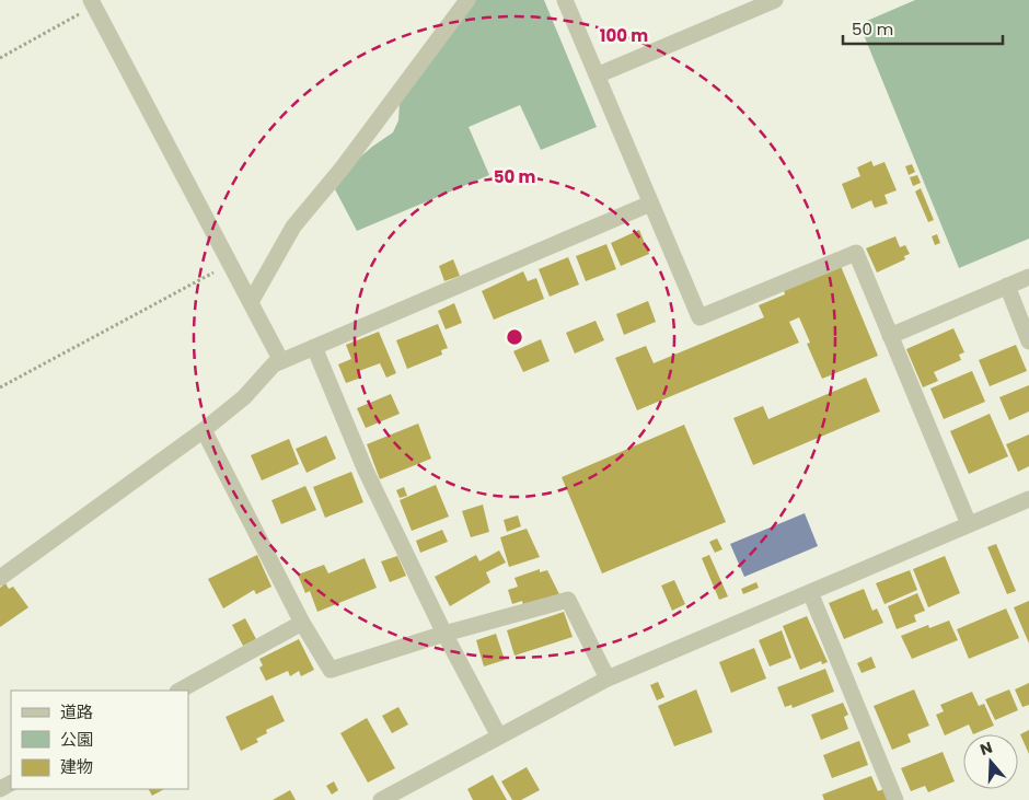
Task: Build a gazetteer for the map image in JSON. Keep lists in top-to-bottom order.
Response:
{
  "legend": ["道路", "公園", "建物"],
  "scale_bar": "50 m",
  "north": "top",
  "rings": ["100 m", "50 m"]
}
